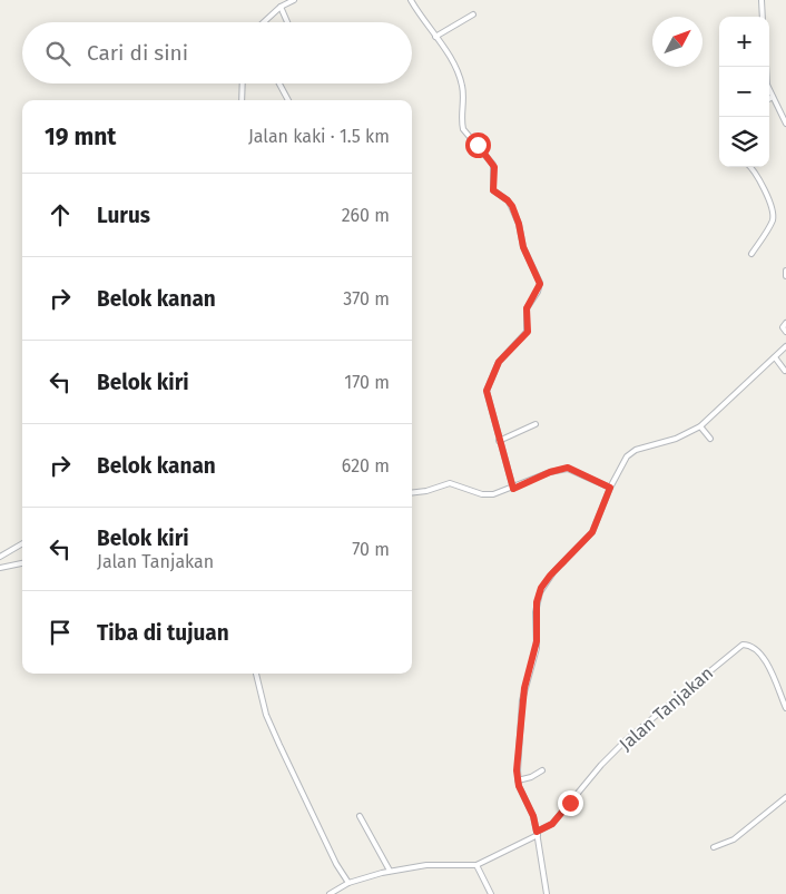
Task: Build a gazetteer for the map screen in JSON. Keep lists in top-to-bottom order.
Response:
{
  "streets": {
    "street": ["Jalan Tanjakan"]
  },
  "north": "top right",
  "page": {
    "map_buttons": ["+", "−"],
    "search": "Cari di sini",
    "heading": ["19 mnt", "Jalan kaki · 1.5 km"],
    "list": [
      ["Lurus", "260 m"],
      ["Belok kanan", "370 m"],
      ["Belok kiri", "170 m"],
      ["Belok kanan", "620 m"],
      ["Belok kiri", "Jalan Tanjakan", "70 m"],
      "Tiba di tujuan"
    ]
  }
}
